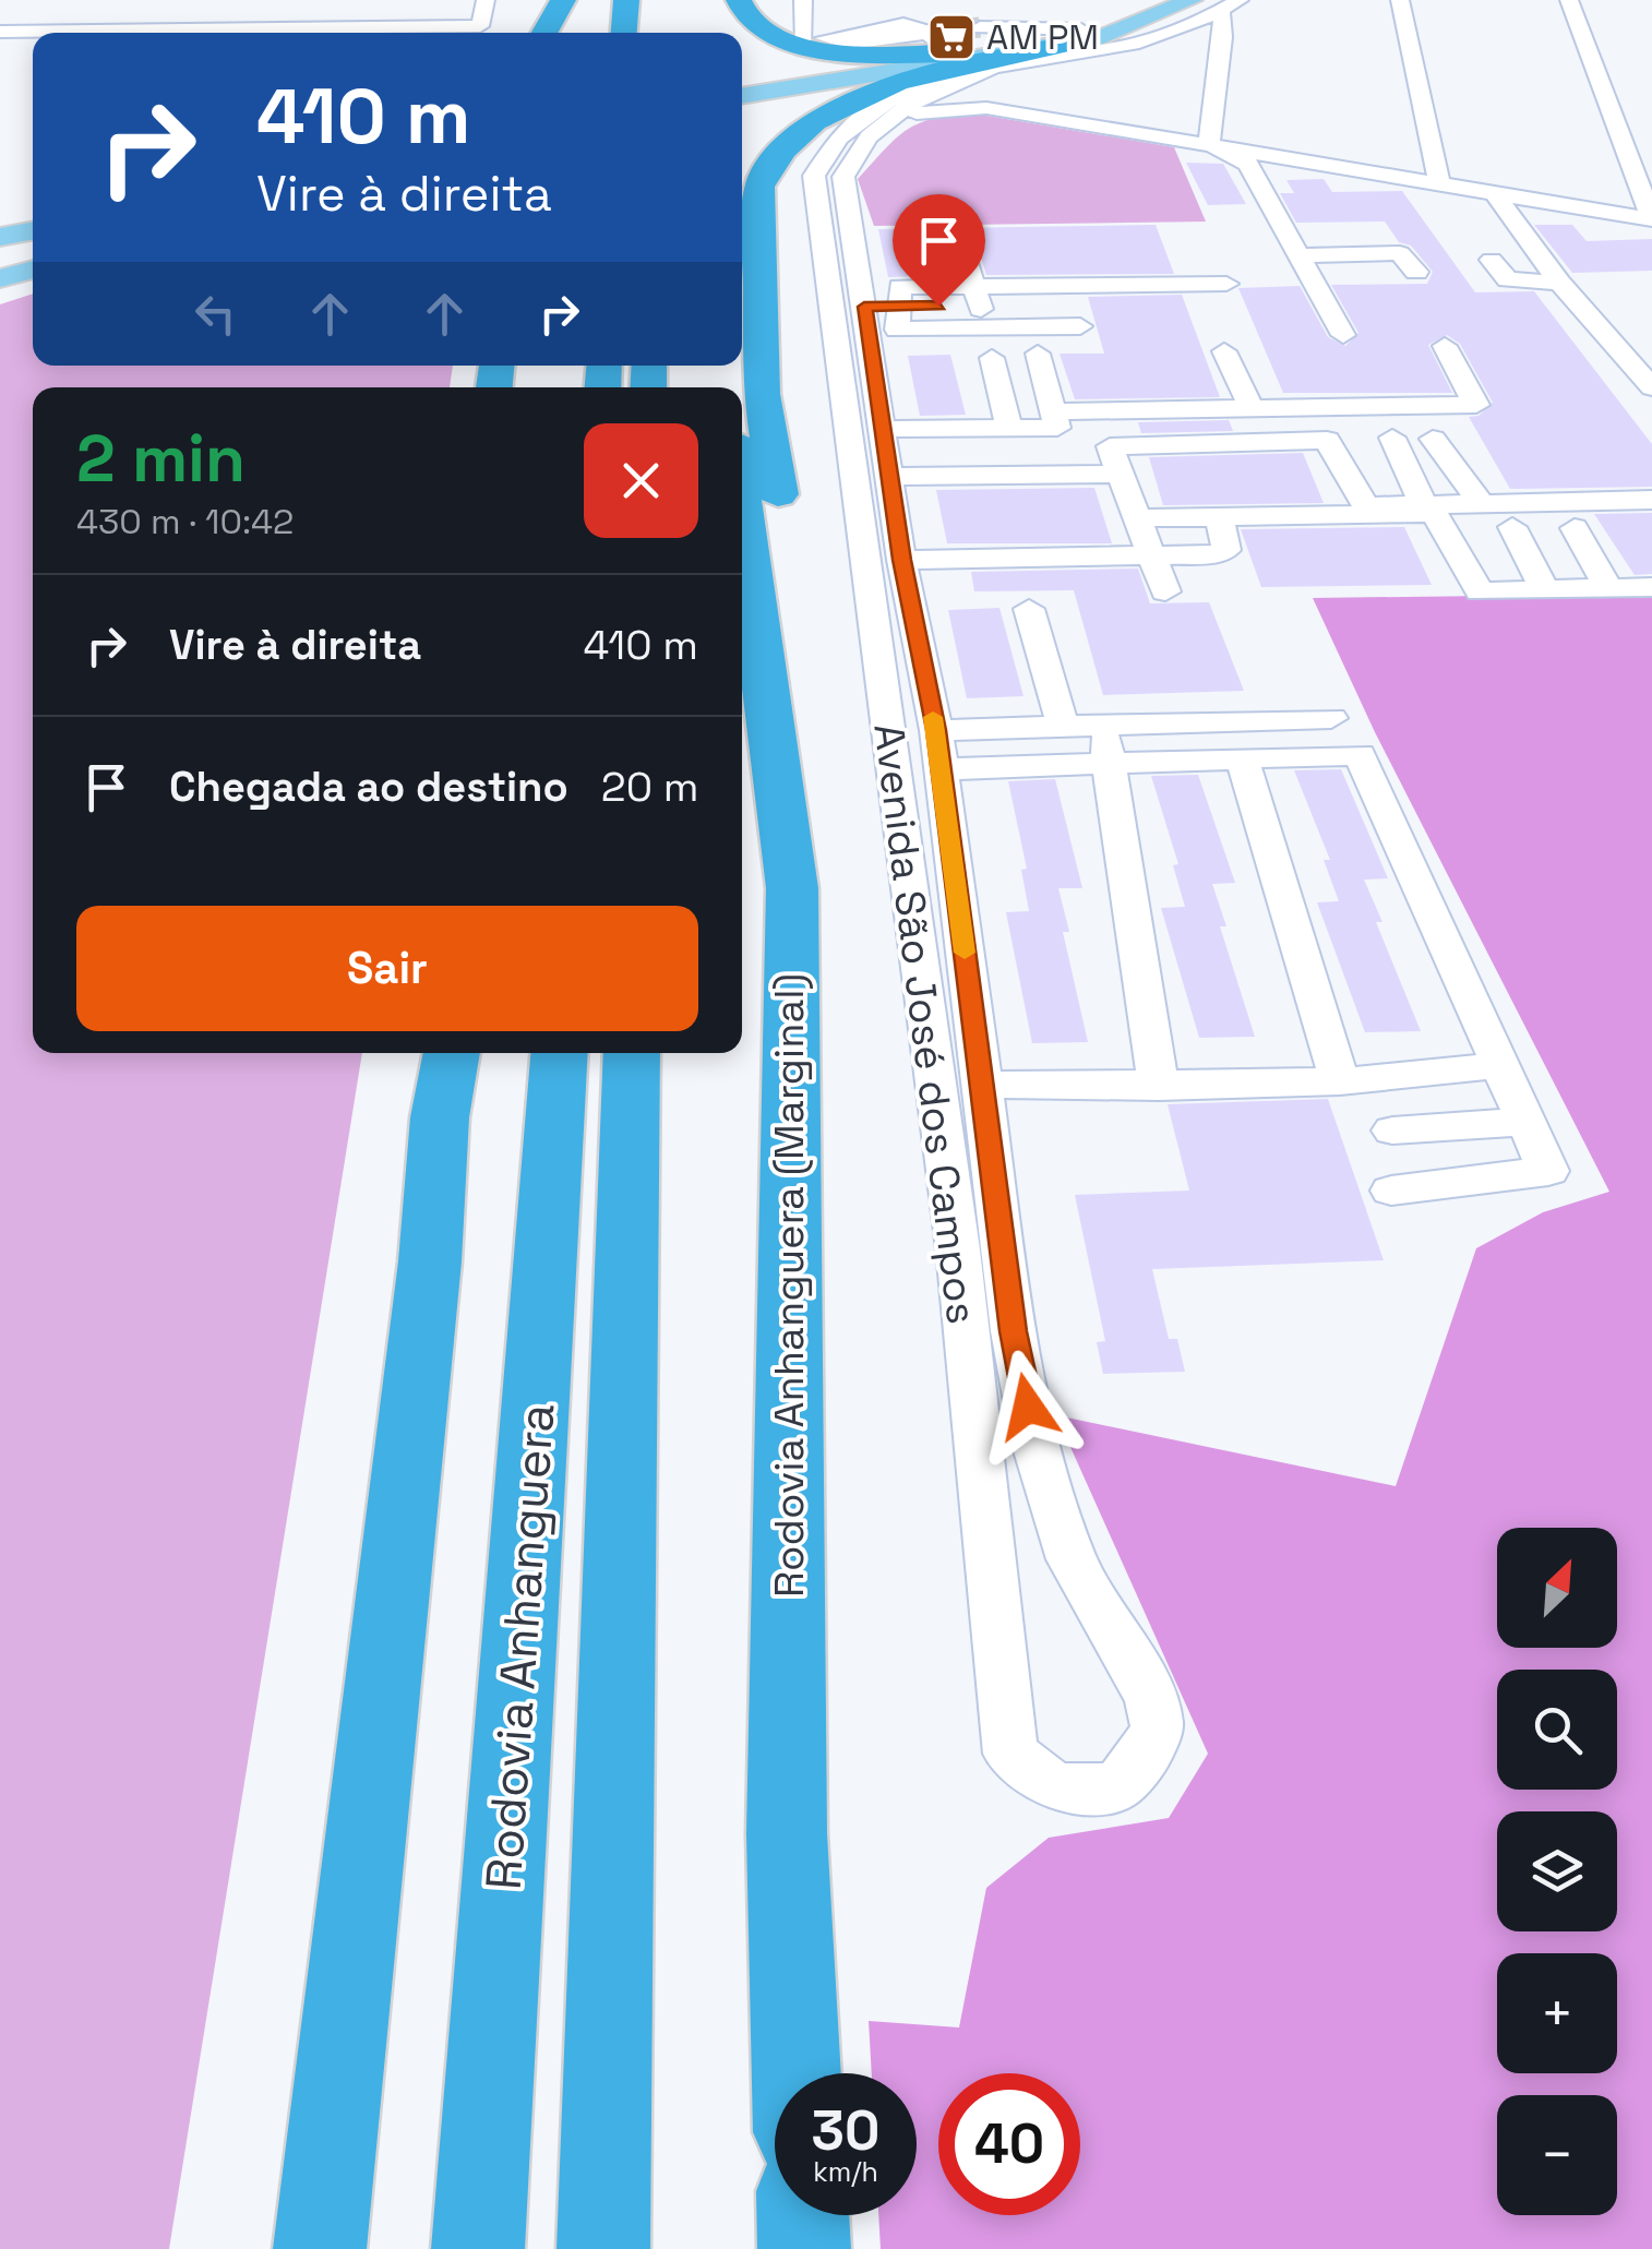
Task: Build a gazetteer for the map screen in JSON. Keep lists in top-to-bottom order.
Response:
{
  "streets": {
    "highway": ["Rodovia Anhanguera (Marginal)", "Rodovia Anhanguera"],
    "main road": ["Avenida São José dos Campos"]
  },
  "places": {
    "supermarket": ["AM PM"]
  },
  "north": "top right",
  "page": {
    "turn": ["410 m", "Vire à direita"],
    "heading": ["2 min", "430 m · 10:42"],
    "list": [
      {
        "name": "Vire à direita",
        "value": "410 m"
      },
      {
        "name": "Chegada ao destino",
        "value": "20 m"
      }
    ],
    "buttons": "Sair",
    "map_buttons": ["+", "−"],
    "speed": "30 km/h",
    "limit": "40"
  }
}
